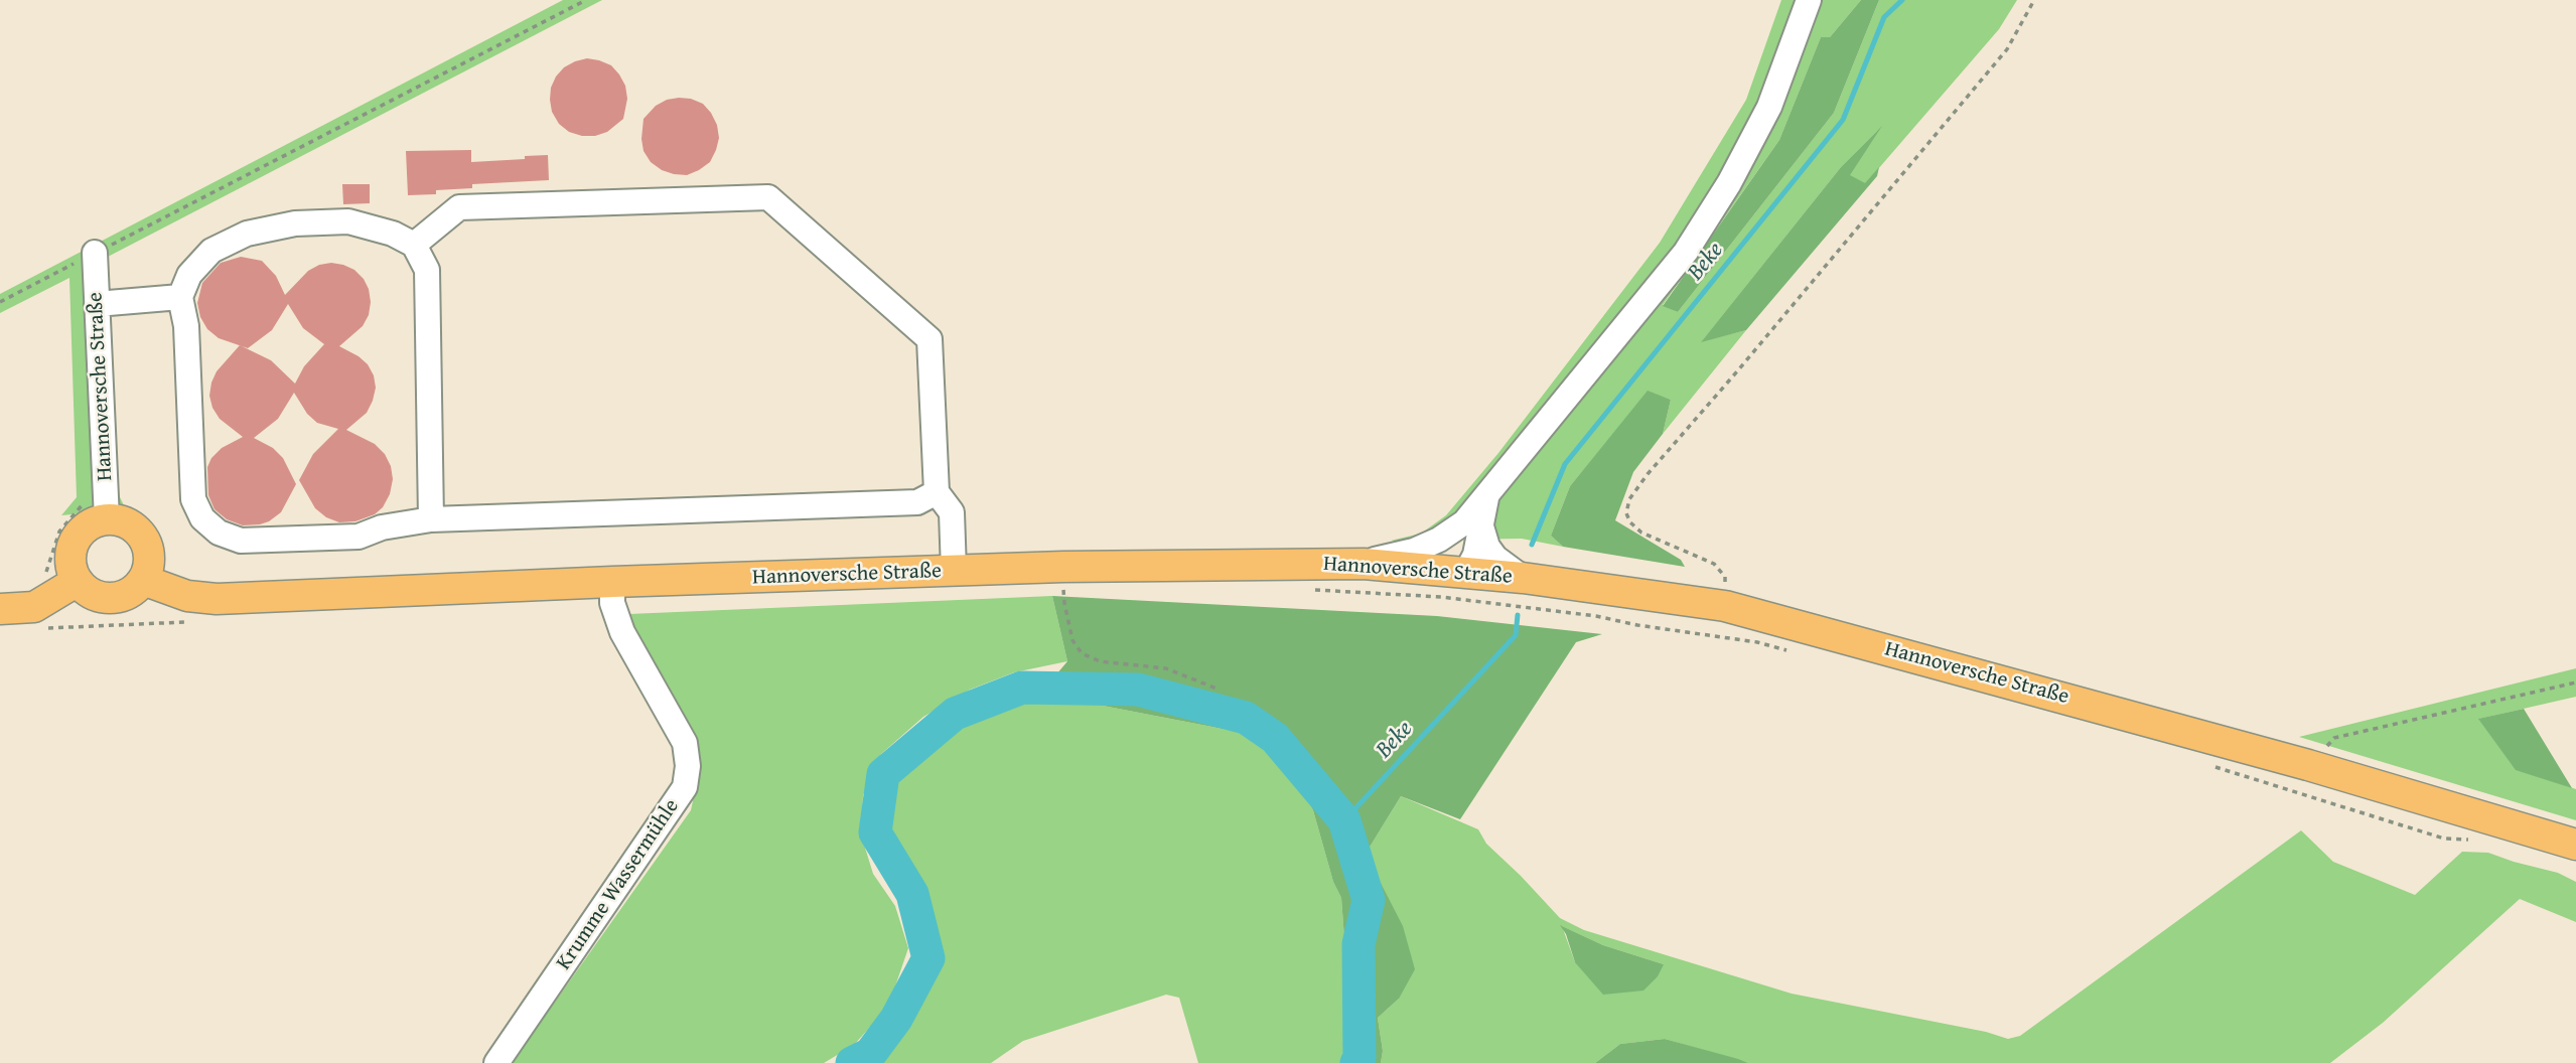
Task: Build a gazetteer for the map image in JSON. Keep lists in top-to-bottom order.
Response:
{
  "streets": {
    "main road": ["Hannoversche Straße"],
    "street": ["Krumme Wassermühle"]
  },
  "crossings": [
    ["Hannoversche Straße", "Krumme Wassermühle"]
  ],
  "water": ["Beke"]
}
